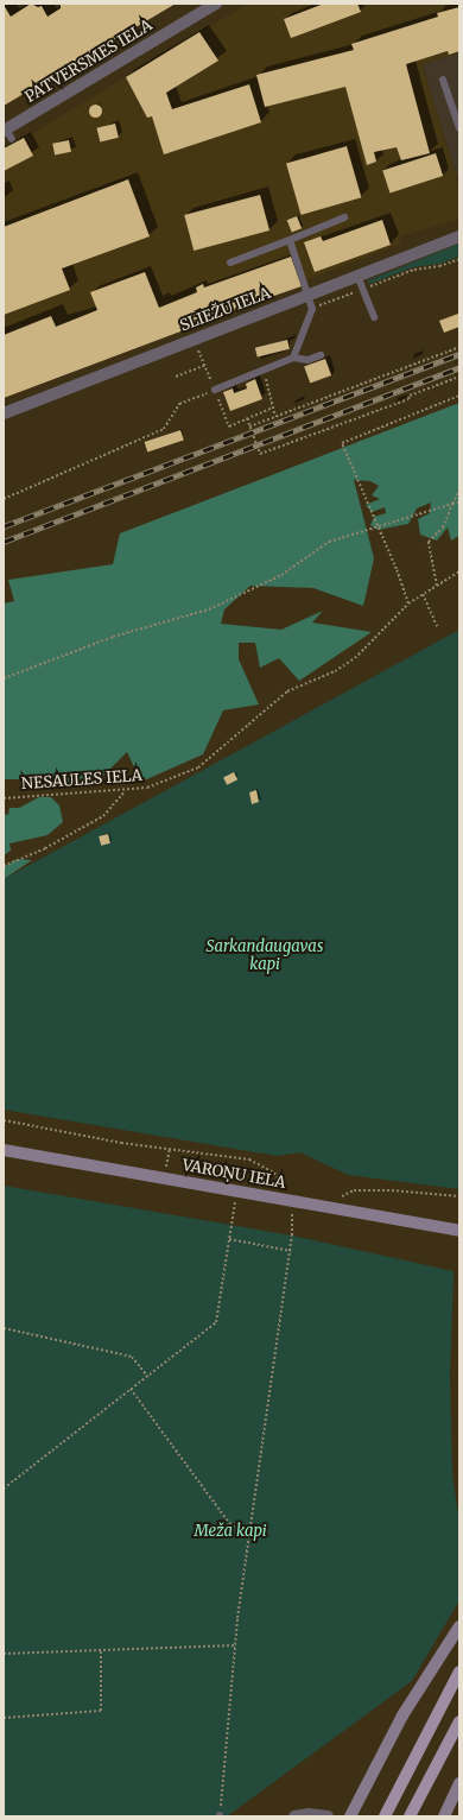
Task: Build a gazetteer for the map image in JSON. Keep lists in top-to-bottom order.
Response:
{
  "streets": {
    "street": ["PATVERSMES IELA", "SLIEŽU IELA", "VAROŅU IELA"],
    "path": ["NESAULES IELA"]
  },
  "parks": ["Sarkandaugavas kapi", "Meža kapi"]
}
